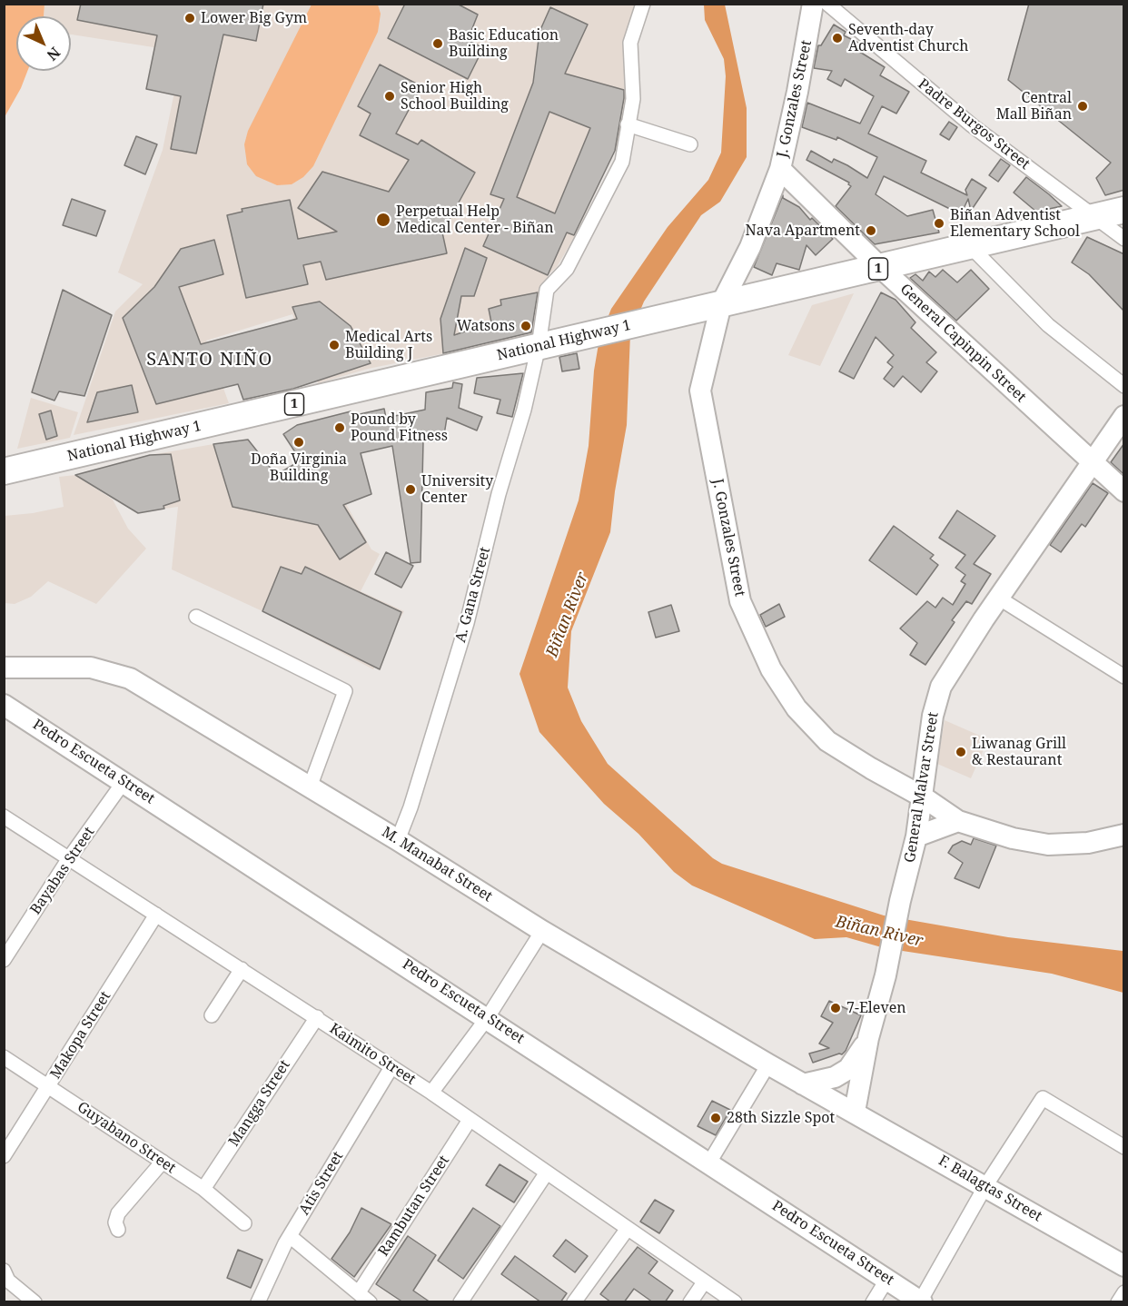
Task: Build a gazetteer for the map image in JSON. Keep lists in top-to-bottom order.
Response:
{
  "streets": {
    "highway": ["1", "National Highway 1"],
    "street": [
      "J. Gonzales Street",
      "Padre Burgos Street",
      "General Capinpin Street",
      "A. Gana Street",
      "Pedro Escueta Street",
      "General Malvar Street",
      "M. Manabat Street",
      "Bayabas Street",
      "Makopa Street",
      "Kaimito Street",
      "Mangga Street",
      "Guyabano Street",
      "Atis Street",
      "F. Balagtas Street",
      "Rambutan Street"
    ]
  },
  "crossings": [
    ["J. Gonzales Street", "National Highway 1"],
    ["J. Gonzales Street", "General Capinpin Street"],
    ["J. Gonzales Street", "General Malvar Street"],
    ["Padre Burgos Street", "National Highway 1"],
    ["National Highway 1", "General Capinpin Street"],
    ["National Highway 1", "A. Gana Street"],
    ["General Capinpin Street", "General Malvar Street"],
    ["A. Gana Street", "M. Manabat Street"],
    ["Pedro Escueta Street", "Bayabas Street"],
    ["General Malvar Street", "M. Manabat Street"],
    ["General Malvar Street", "F. Balagtas Street"],
    ["M. Manabat Street", "F. Balagtas Street"],
    ["Bayabas Street", "Kaimito Street"],
    ["Makopa Street", "Kaimito Street"],
    ["Makopa Street", "Guyabano Street"],
    ["Kaimito Street", "Mangga Street"],
    ["Kaimito Street", "Atis Street"],
    ["Kaimito Street", "Rambutan Street"],
    ["Mangga Street", "Guyabano Street"]
  ],
  "districts": ["SANTO NIÑO"],
  "water": ["Biñan River"],
  "places": [
    "Lower Big Gym",
    "Seventh-day Adventist Church",
    "Basic Education Building",
    "Senior High School Building",
    "Central Mall Biñan",
    "Perpetual Help Medical Center - Biñan",
    "Biñan Adventist Elementary School",
    "Nava Apartment",
    "Watsons",
    "Medical Arts Building J",
    "Pound by Pound Fitness",
    "Doña Virginia Building",
    "University Center",
    "Liwanag Grill & Restaurant",
    "7-Eleven",
    "28th Sizzle Spot"
  ],
  "north": "bottom right"
}
